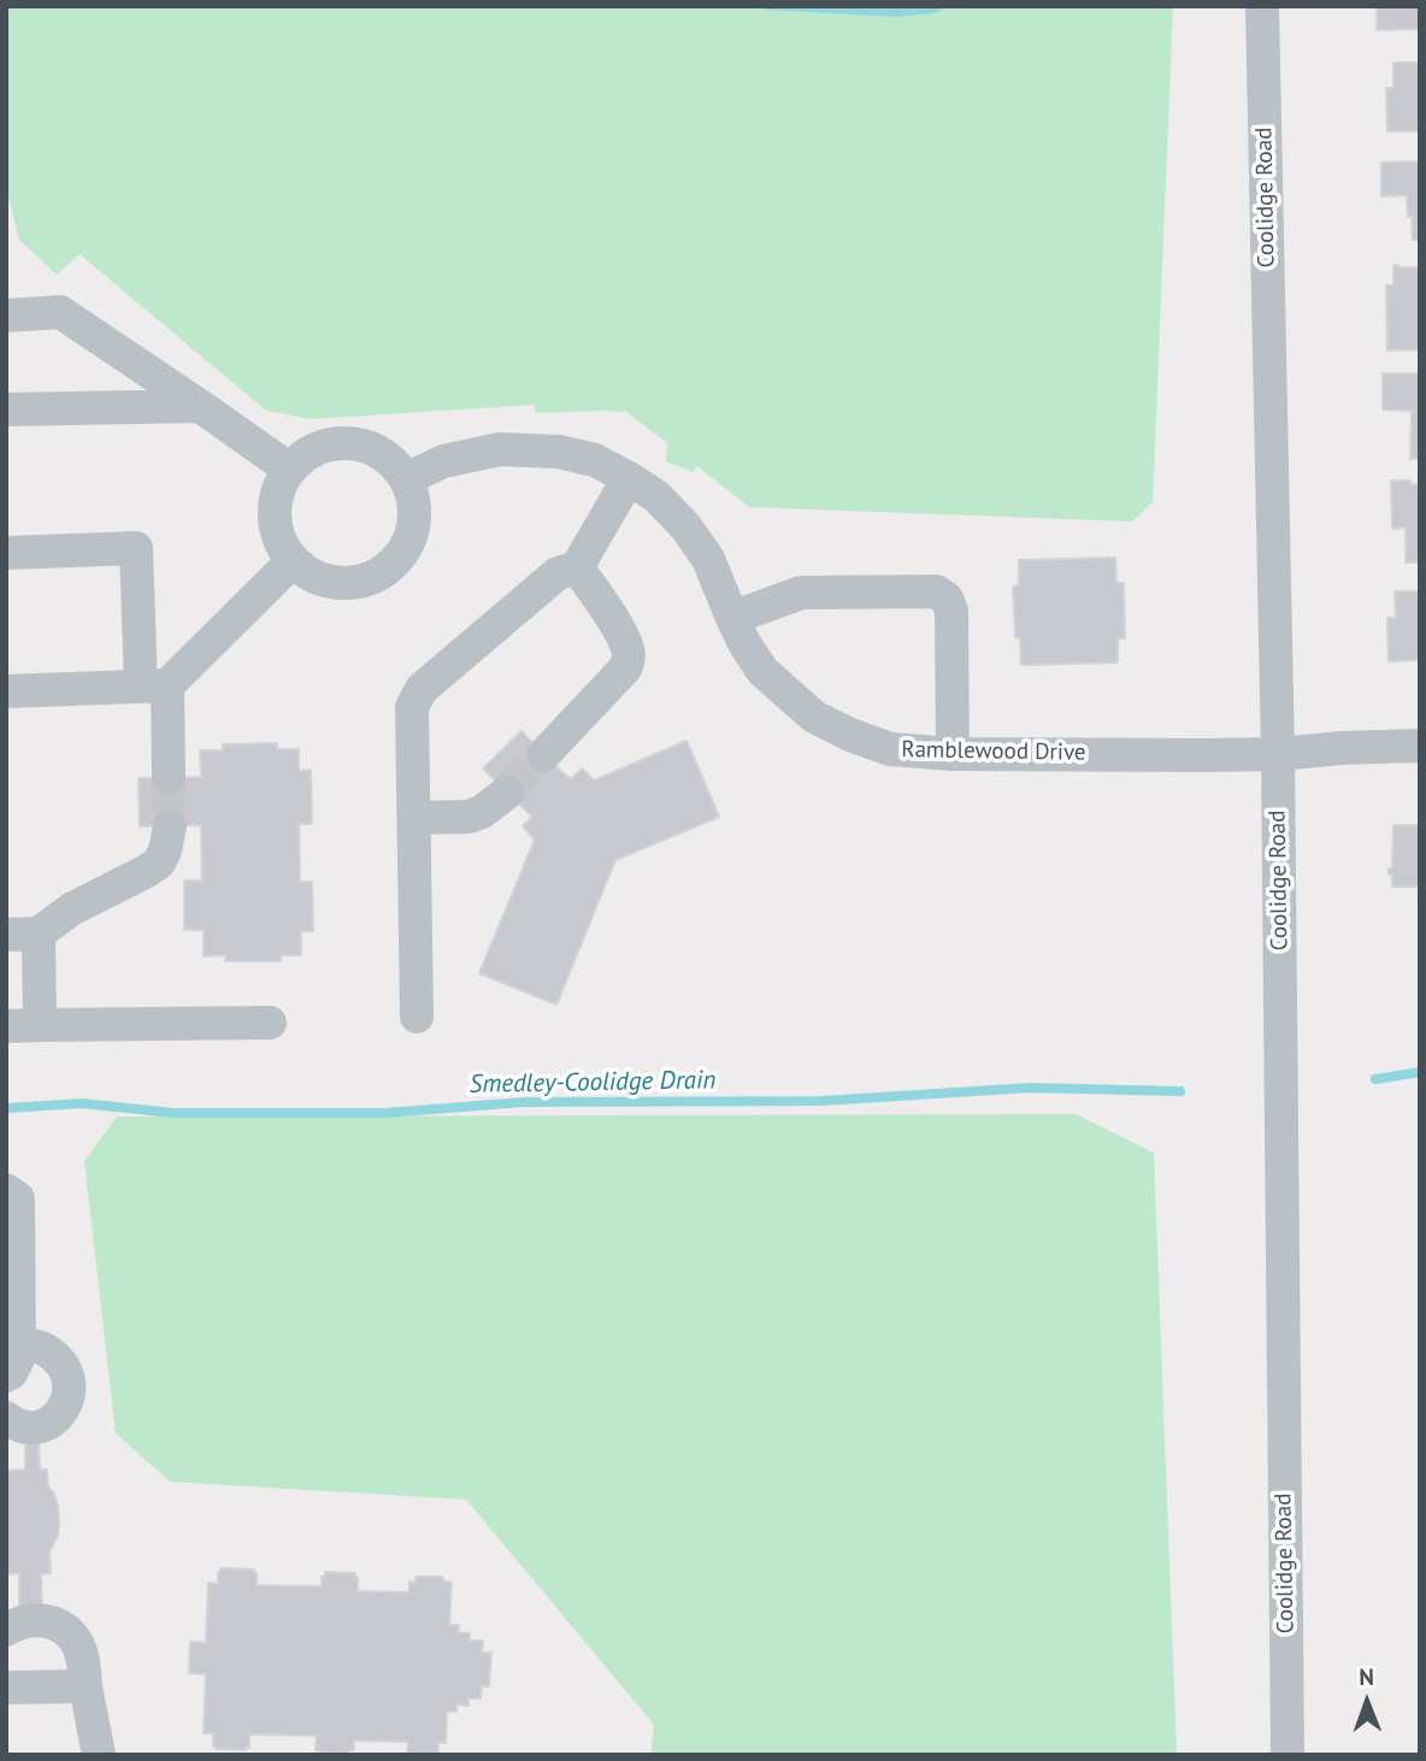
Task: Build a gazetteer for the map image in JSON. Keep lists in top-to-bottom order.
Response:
{
  "streets": {
    "street": ["Coolidge Road", "Ramblewood Drive"]
  },
  "crossings": [
    ["Coolidge Road", "Ramblewood Drive"]
  ],
  "water": ["Smedley-Coolidge Drain"],
  "north": "top"
}
